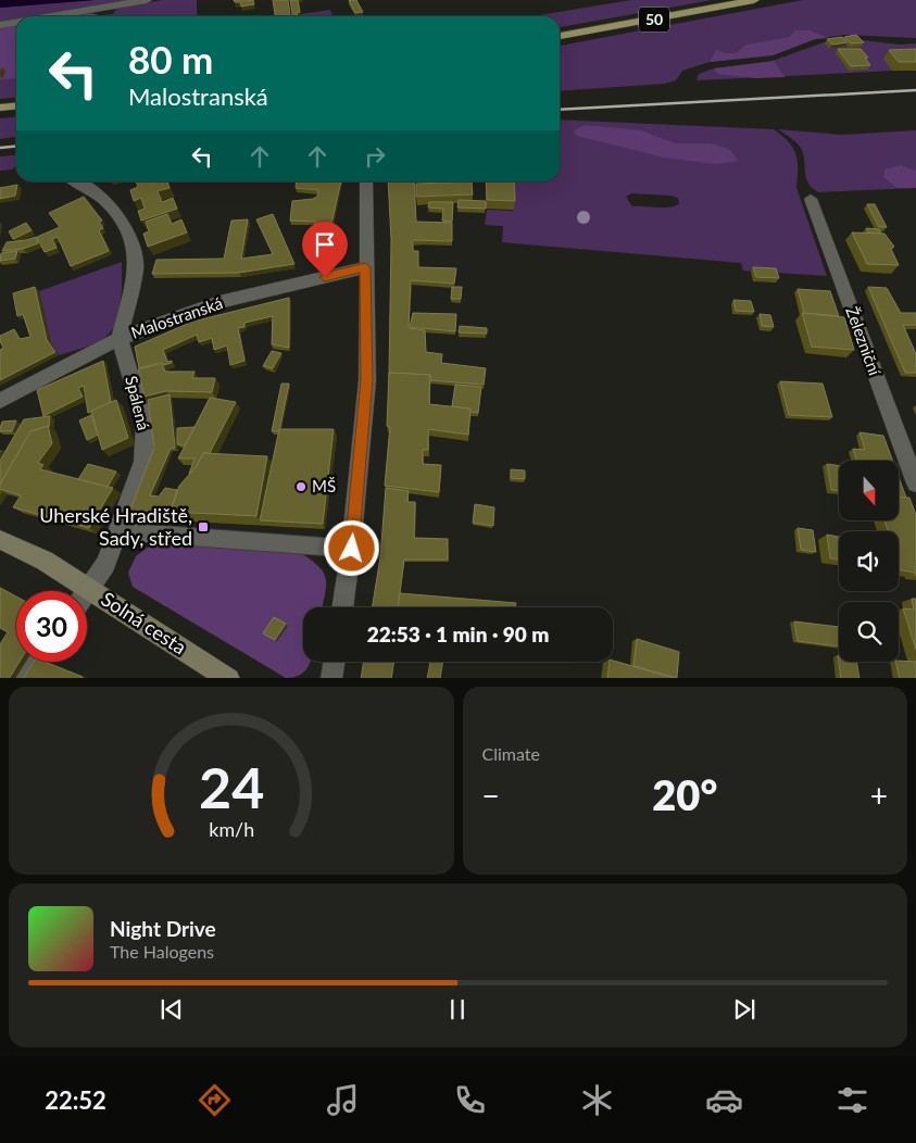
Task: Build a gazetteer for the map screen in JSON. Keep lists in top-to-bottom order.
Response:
{
  "streets": {
    "main road": ["50"],
    "street": [
      "Malostranská",
      "Železniční",
      "Spálená",
      "Solná cesta"
    ]
  },
  "crossings": [
    ["Malostranská", "Spálená"],
    ["Spálená", "Solná cesta"]
  ],
  "places": {
    "other": ["MŠ"],
    "transit": ["Uherské Hradiště, Sady, střed"]
  },
  "north": "bottom",
  "page": {
    "turn": ["80 m", "Malostranská"],
    "limit": "30",
    "trip": "22:53 · 1 min · 90 m",
    "tile": "Climate",
    "heat": ["−", "20°", "+"],
    "song": ["Night Drive", "The Halogens"],
    "tabs": "22:52",
    "gauge": ["24", "km/h"]
  }
}
